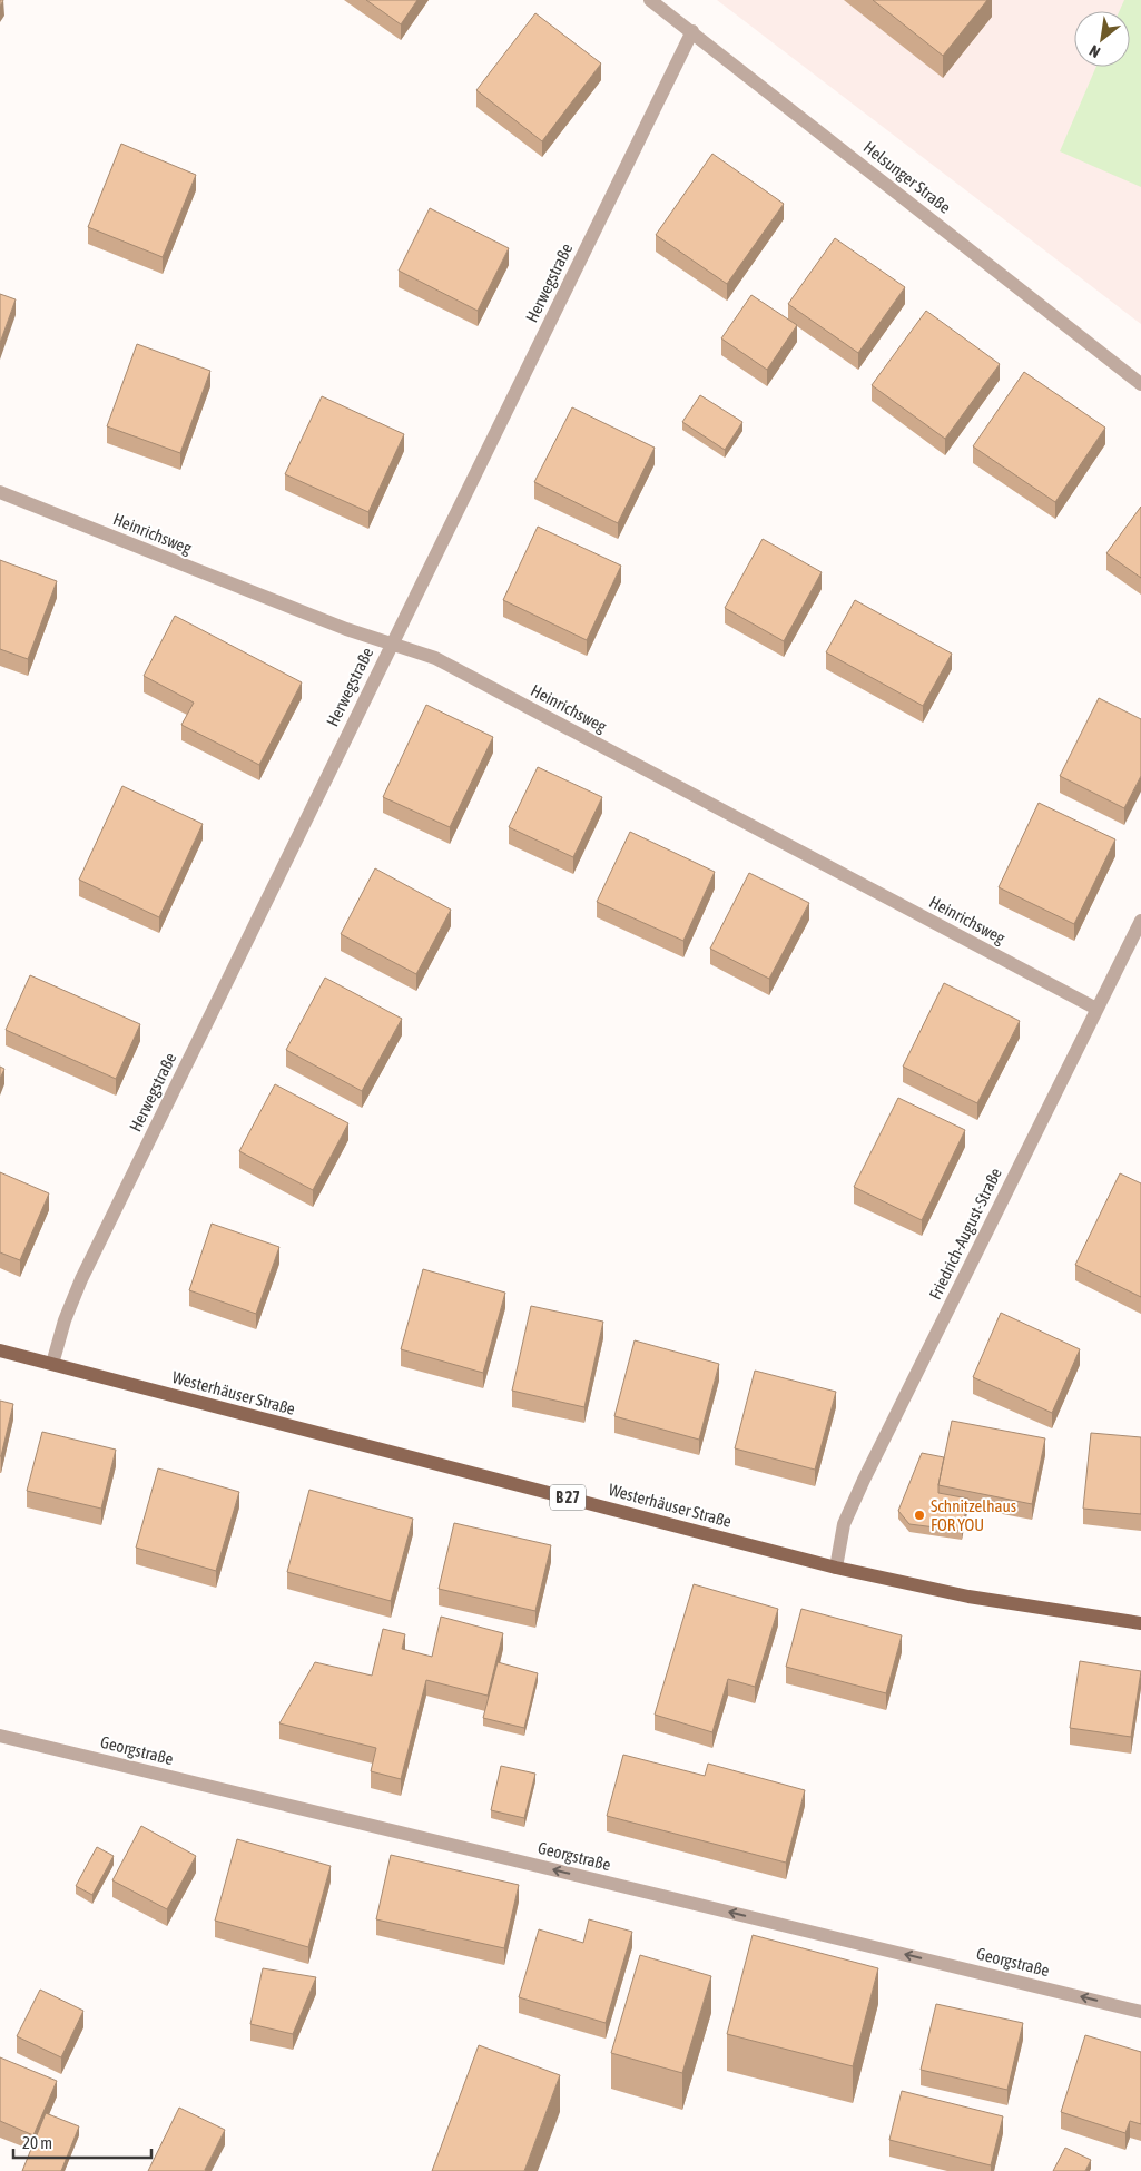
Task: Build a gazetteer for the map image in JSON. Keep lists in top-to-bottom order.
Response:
{
  "streets": {
    "main road": ["Westerhäuser Straße", "B 27"],
    "street": [
      "Helsunger Straße",
      "Herwegstraße",
      "Heinrichsweg",
      "Friedrich-August-Straße",
      "Georgstraße"
    ]
  },
  "crossings": [
    ["Helsunger Straße", "Herwegstraße"],
    ["Herwegstraße", "Heinrichsweg"],
    ["Herwegstraße", "Westerhäuser Straße"],
    ["Heinrichsweg", "Friedrich-August-Straße"],
    ["Friedrich-August-Straße", "Westerhäuser Straße"]
  ],
  "one_way": ["Georgstraße"],
  "places": ["Schnitzelhaus FOR YOU"],
  "scale_bar": "20 m",
  "north": "bottom left"
}
